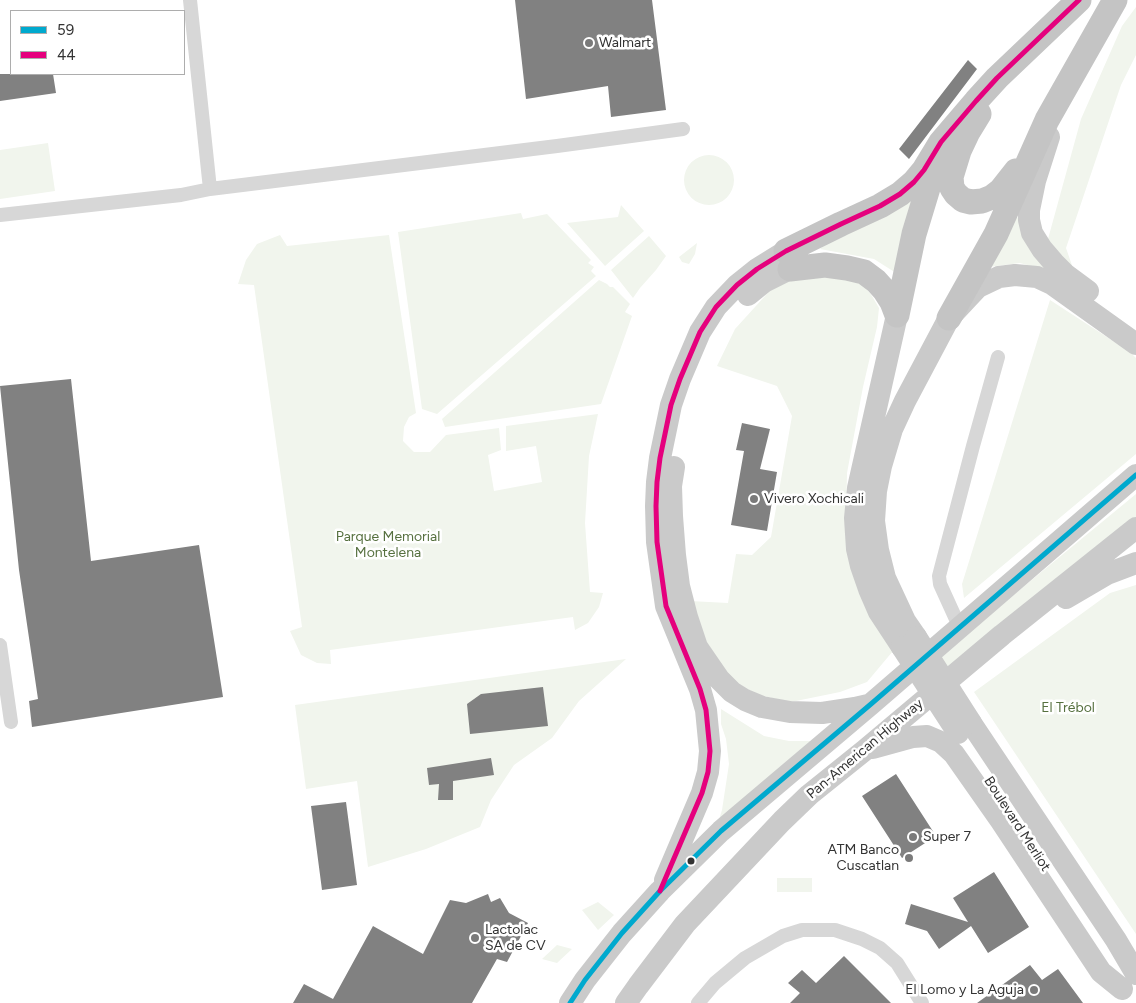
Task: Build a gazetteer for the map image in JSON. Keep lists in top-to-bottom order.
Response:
{
  "streets": {
    "main road": ["Pan-American Highway", "Boulevard Merliot"]
  },
  "parks": ["Parque Memorial Montelena", "El Trébol"],
  "places": [
    "Walmart",
    "Vivero Xochicali",
    "Super 7",
    "ATM Banco Cuscatlan",
    "Lactolac SA de CV",
    "El Lomo y La Aguja"
  ],
  "lines": ["transit line 44", "transit line 59"],
  "legend": ["59", "44"]
}
